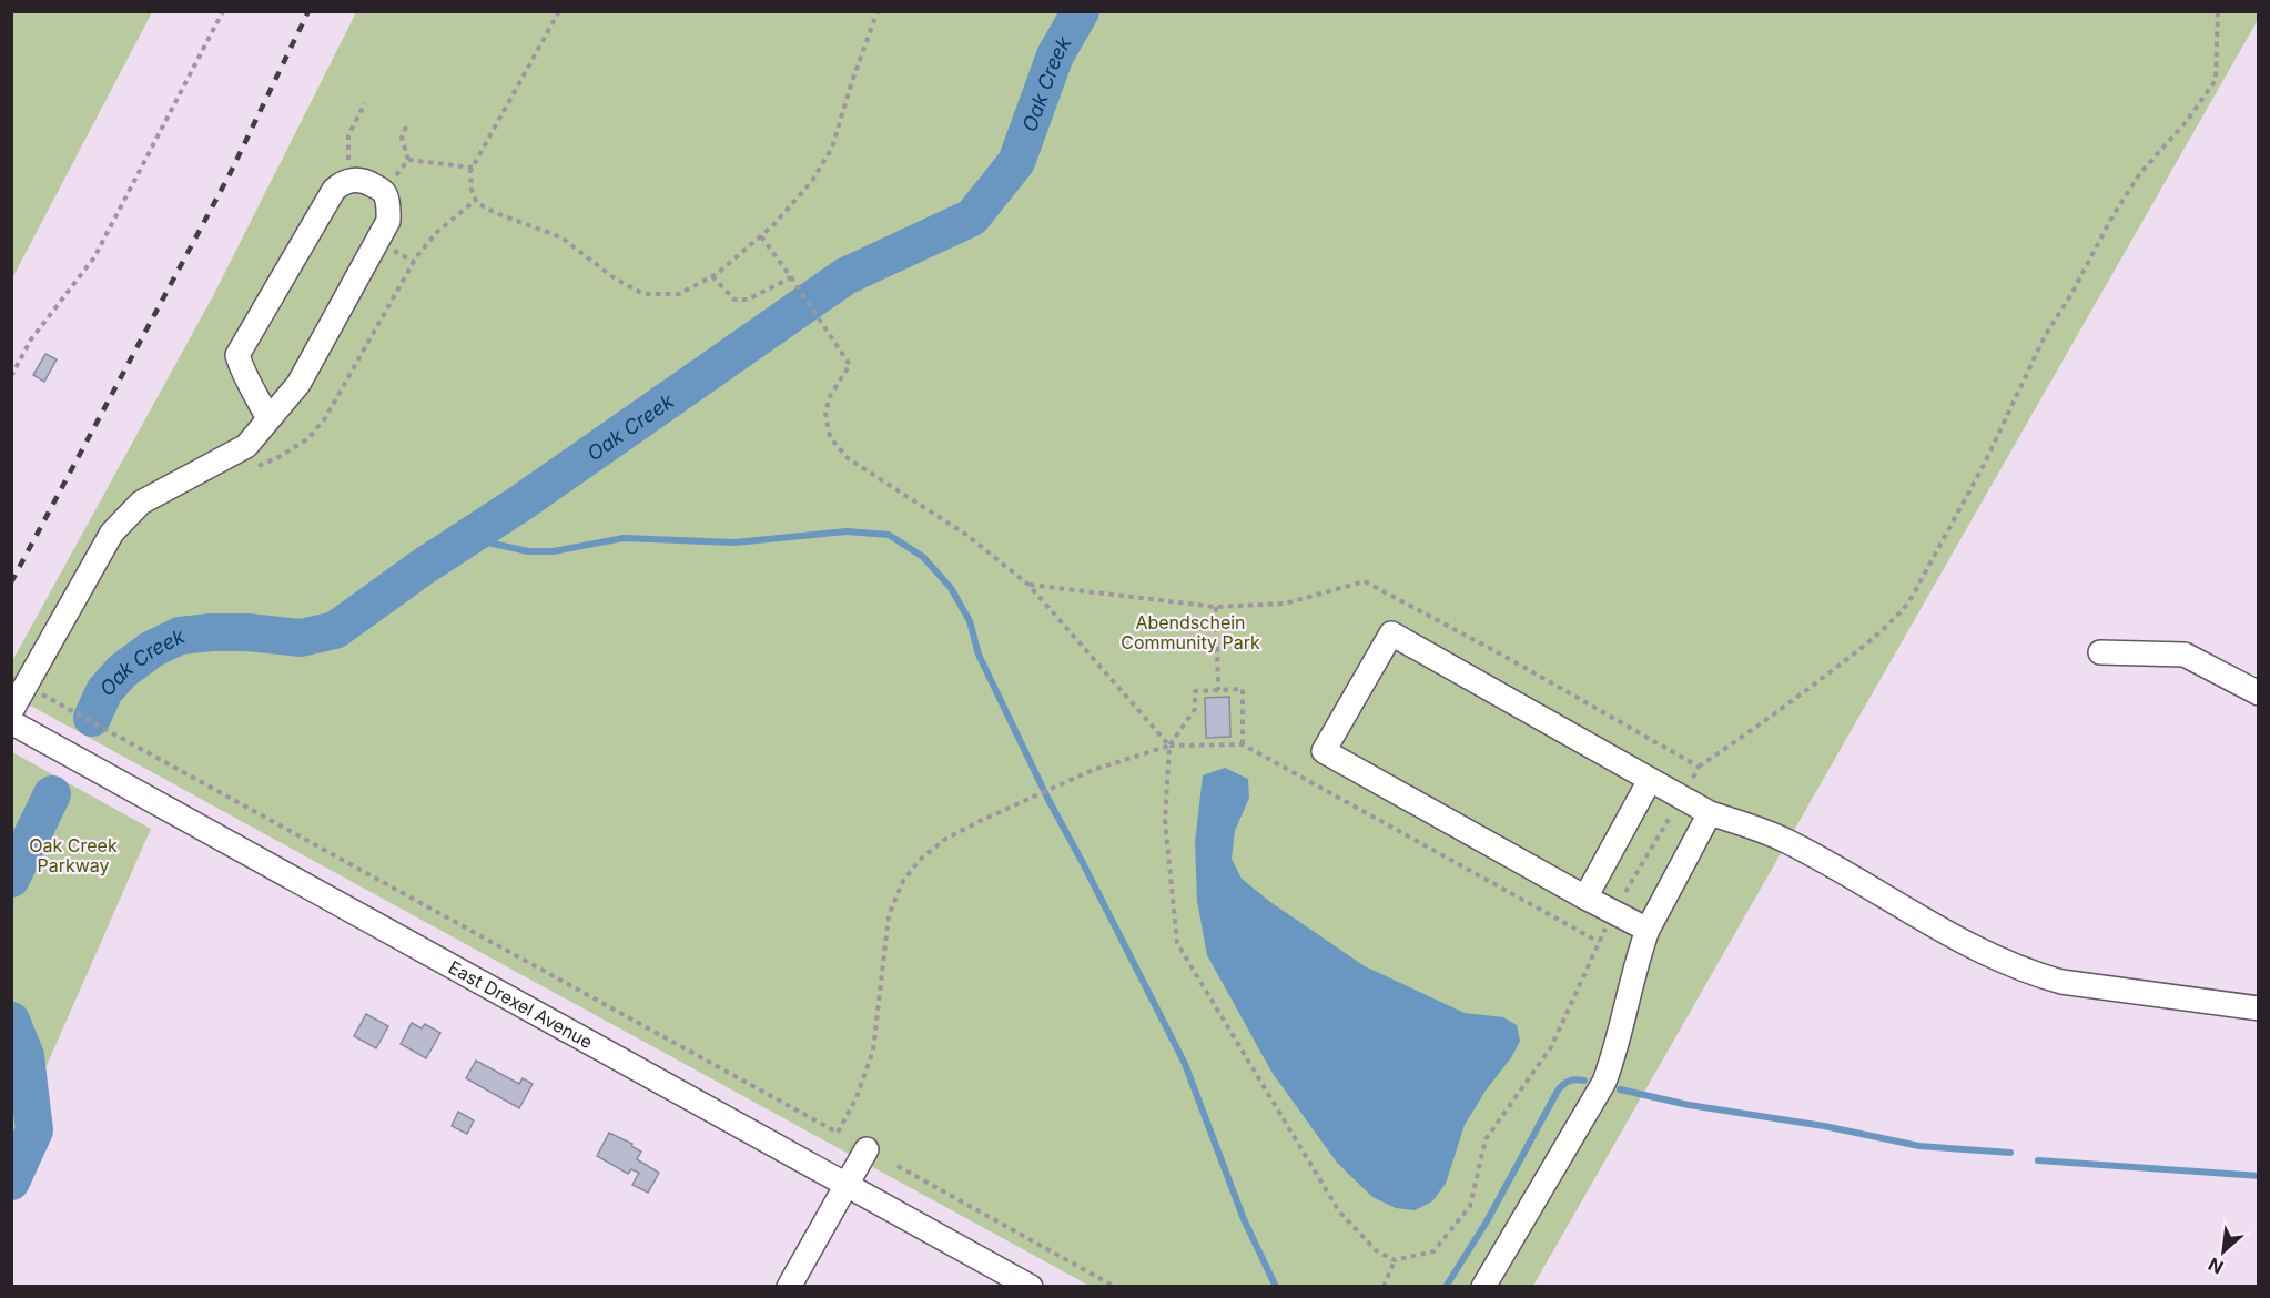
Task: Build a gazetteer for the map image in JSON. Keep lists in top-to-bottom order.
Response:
{
  "streets": {
    "street": ["East Drexel Avenue"]
  },
  "water": ["Oak Creek"],
  "parks": ["Abendschein Community Park", "Oak Creek Parkway"],
  "north": "bottom left"
}
